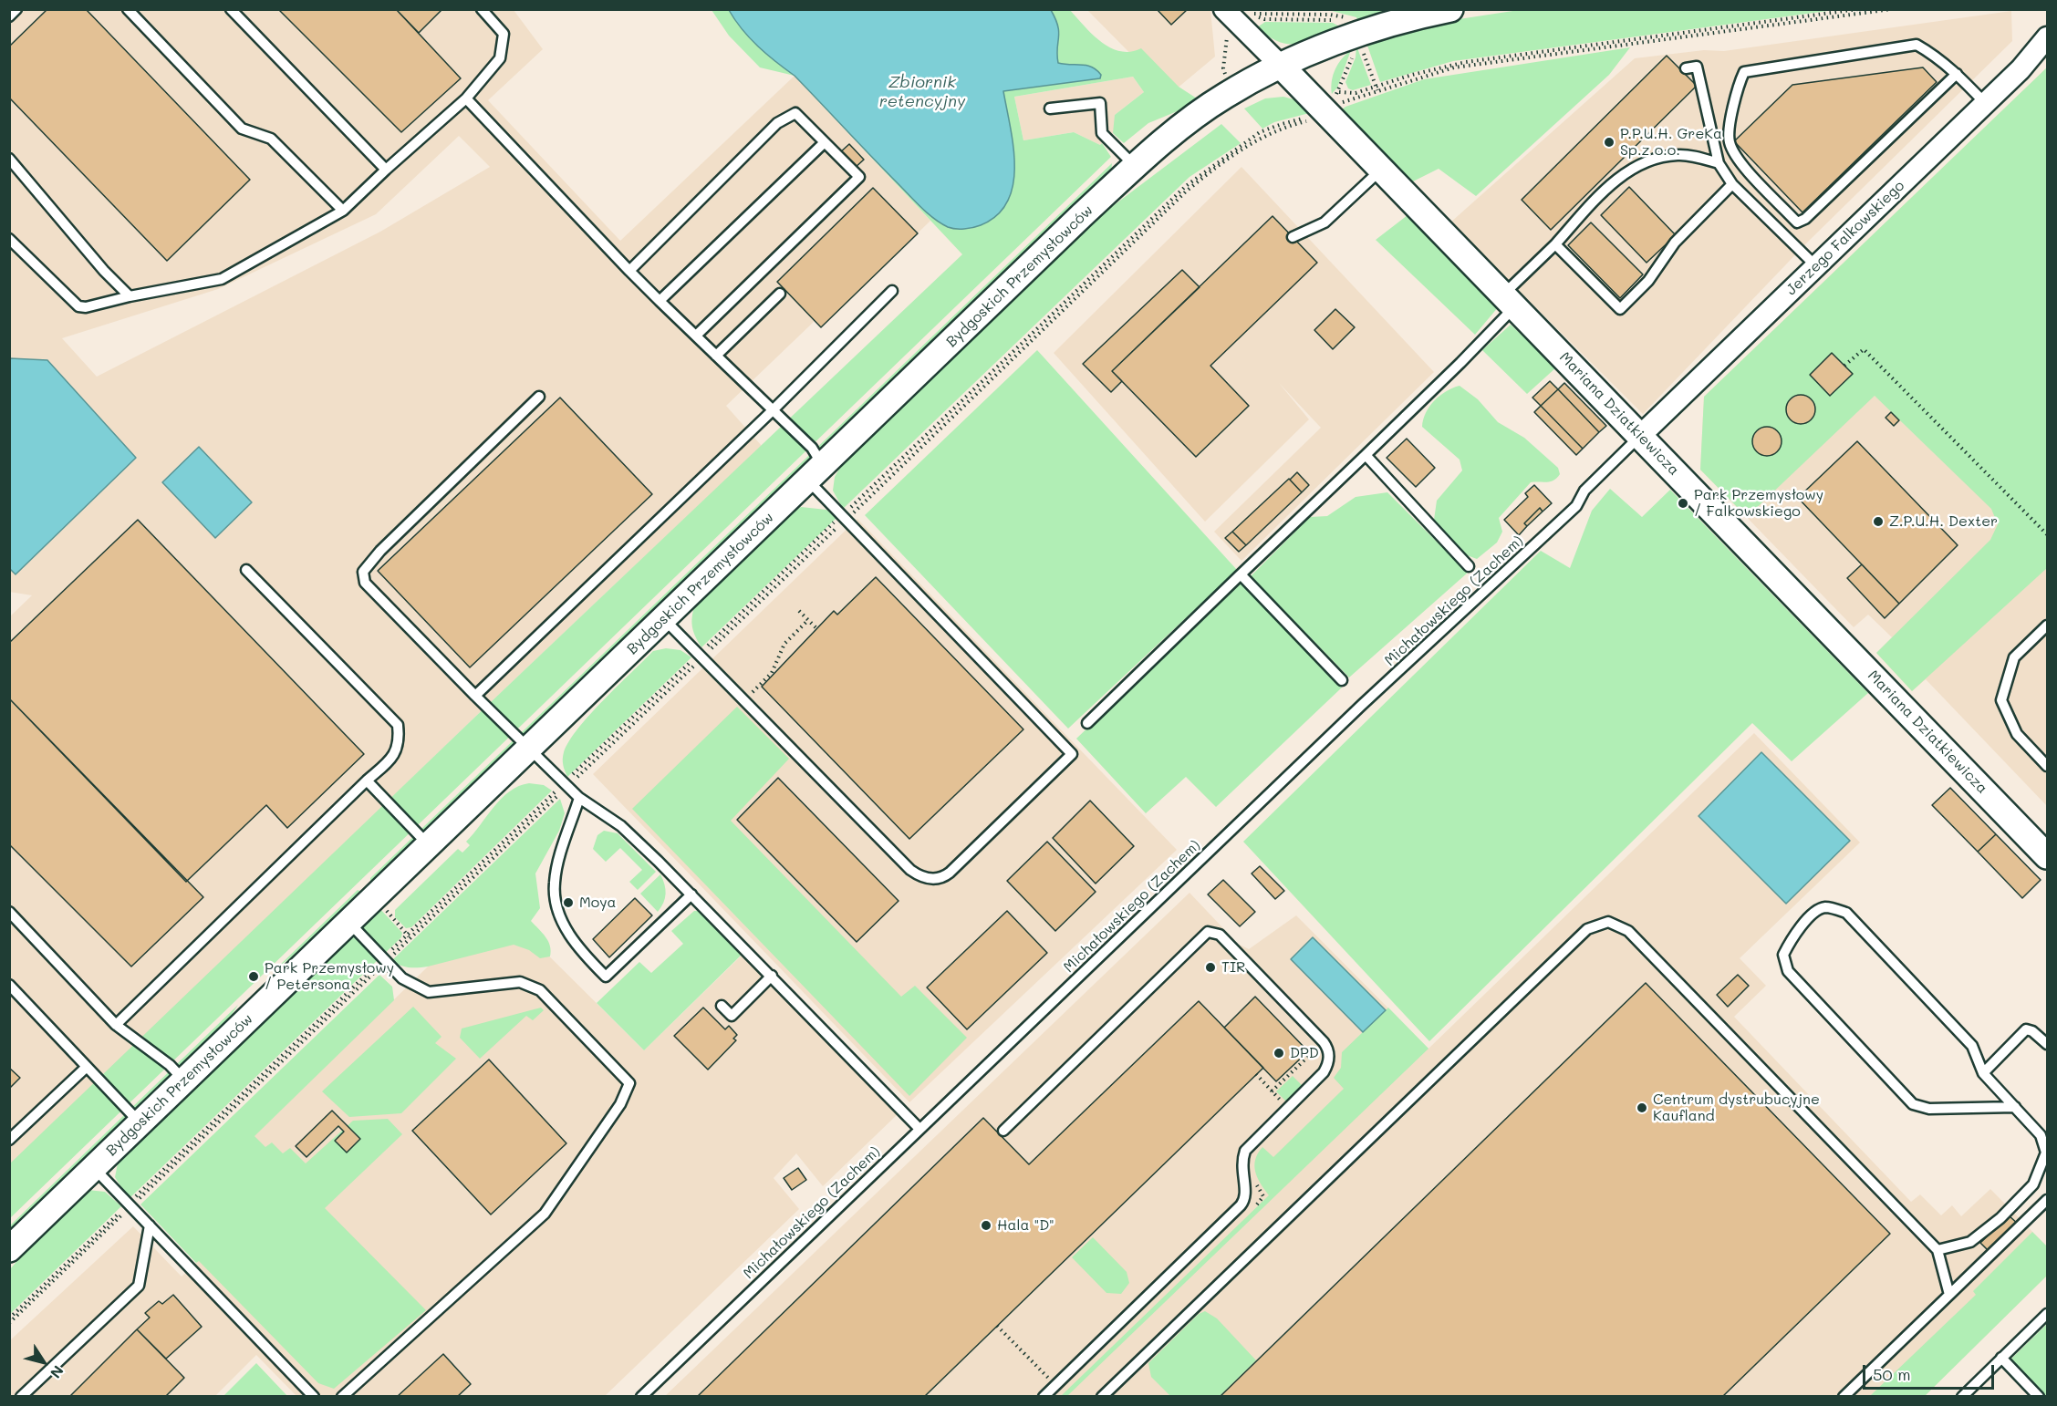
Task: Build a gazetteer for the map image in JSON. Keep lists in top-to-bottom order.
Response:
{
  "streets": {
    "street": ["Jerzego Falkowskiego", "Bydgoskich Przemysłowców", "Mariana Dziatkiewicza"],
    "lane": ["Michałowskiego (Zachem)"]
  },
  "crossings": [
    ["Jerzego Falkowskiego", "Mariana Dziatkiewicza"],
    ["Jerzego Falkowskiego", "Michałowskiego (Zachem)"],
    ["Bydgoskich Przemysłowców", "Mariana Dziatkiewicza"],
    ["Mariana Dziatkiewicza", "Michałowskiego (Zachem)"]
  ],
  "water": ["Zbiornik retencyjny"],
  "places": [
    "P.P.U.H. GreKa Sp.z o.o.",
    "Park Przemysłowy / Falkowskiego",
    "Z.P.U.H. Dexter",
    "Moya",
    "TIR",
    "Park Przemysłowy / Petersona",
    "DPD",
    "Centrum dystrubucyjne Kaufland",
    "Hala \"D\""
  ],
  "scale_bar": "50 m",
  "north": "bottom right"
}
